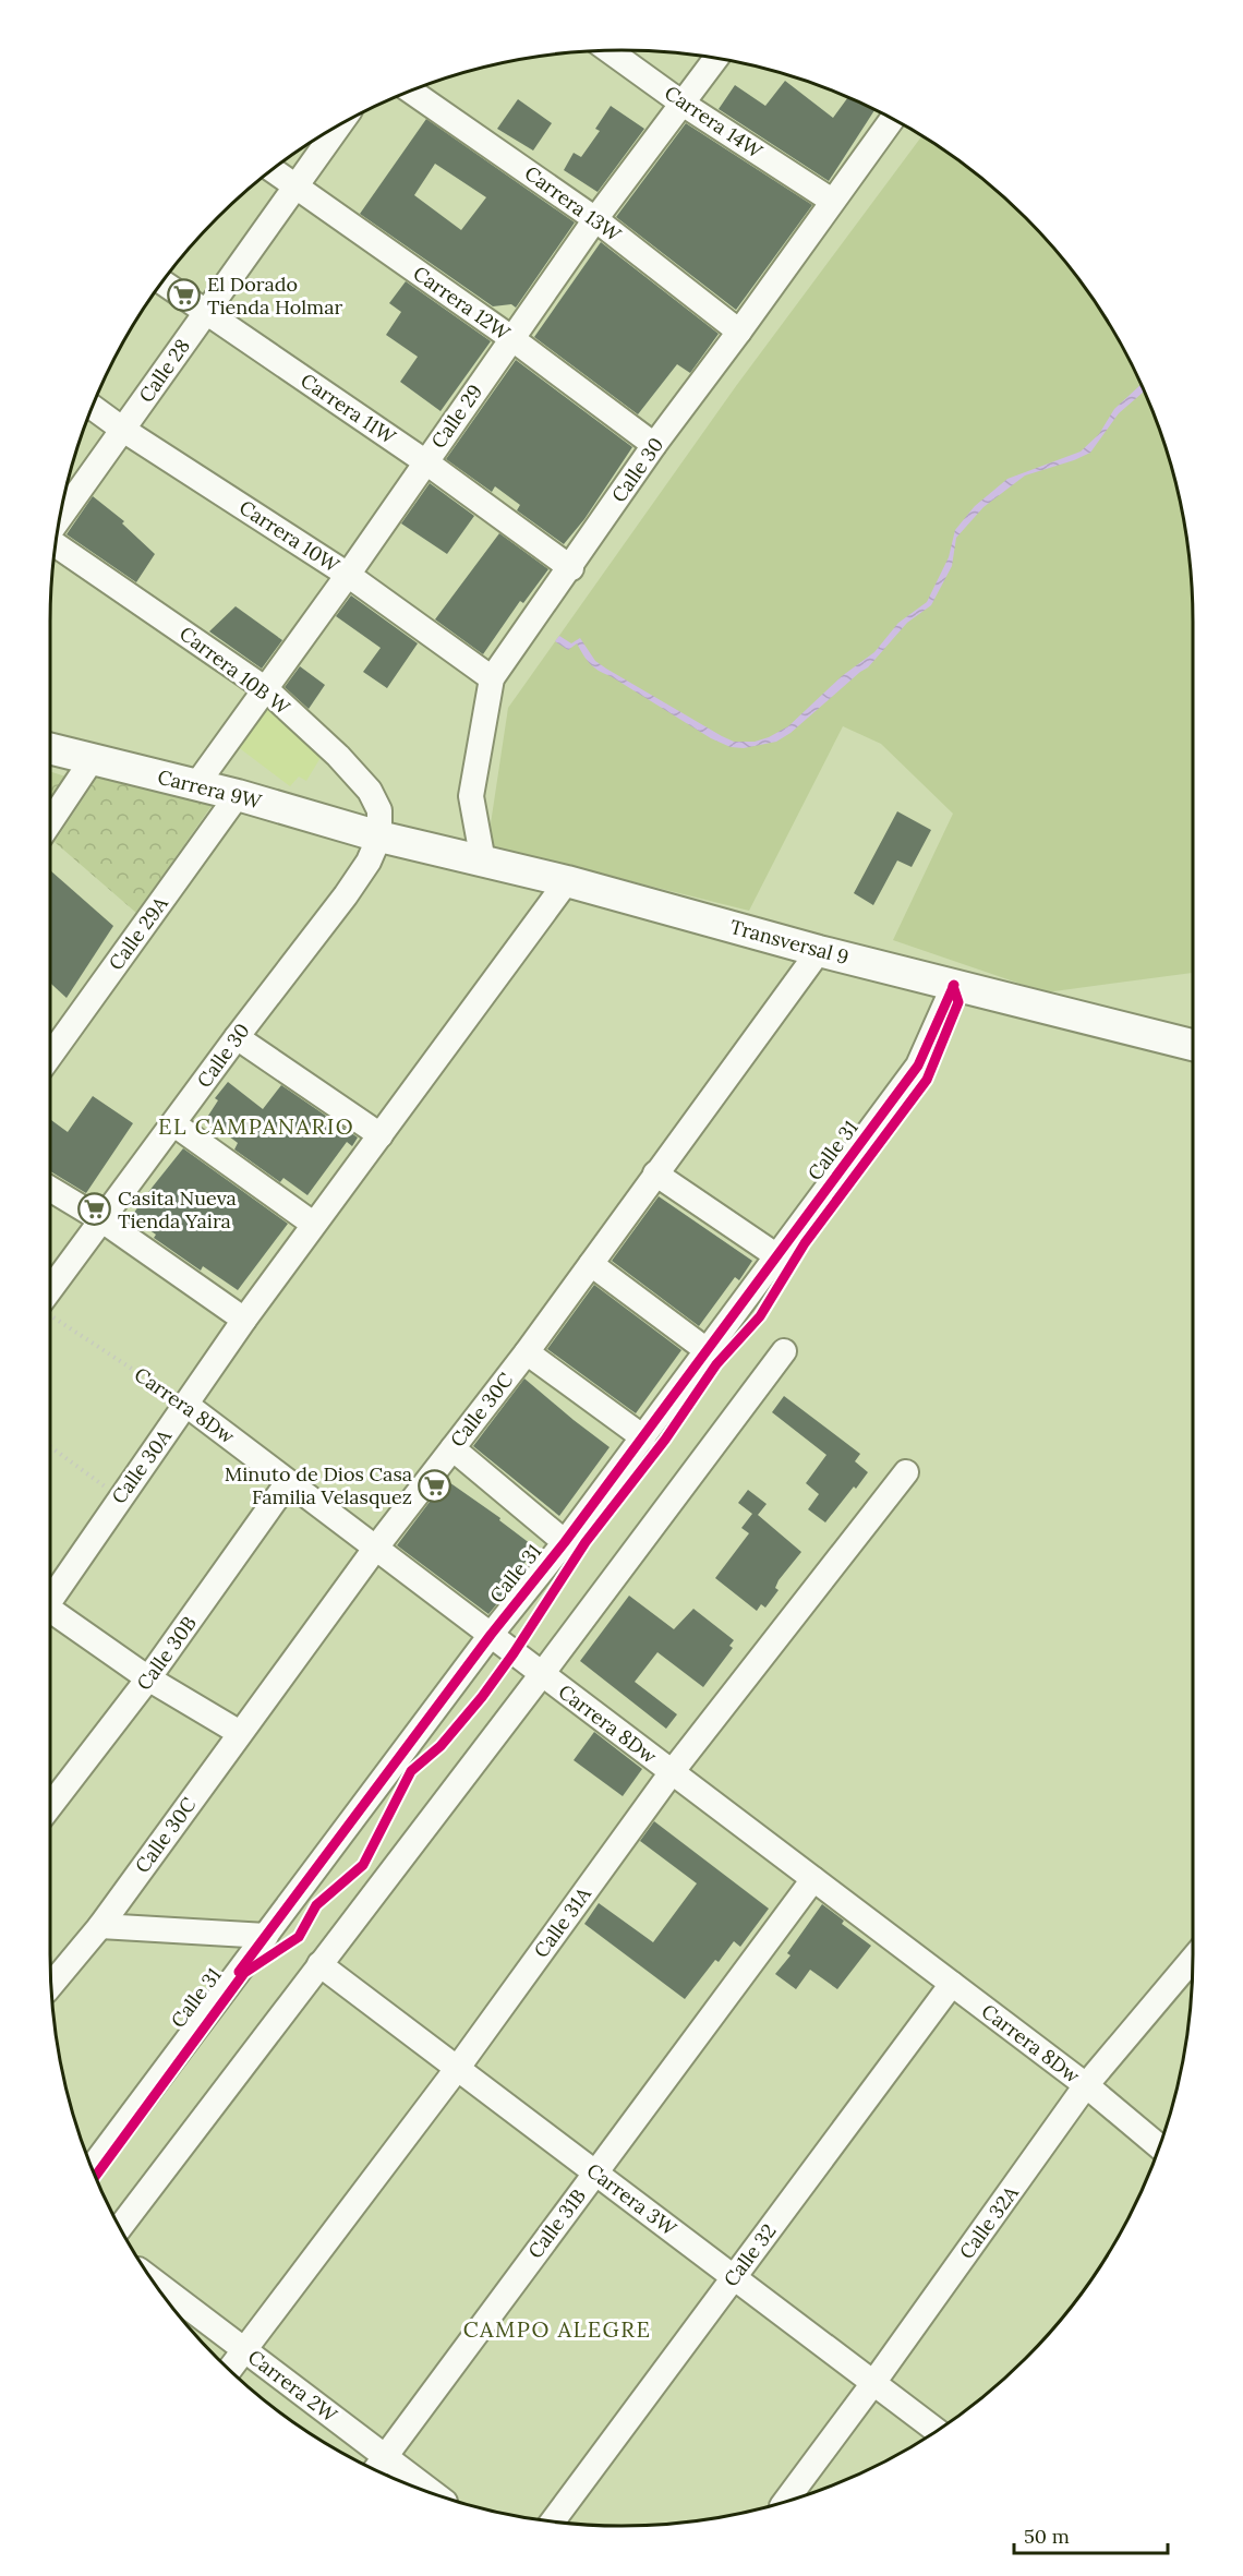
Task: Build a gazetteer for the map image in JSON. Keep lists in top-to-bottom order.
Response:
{
  "streets": {
    "main road": ["Carrera 9W", "Transversal 9"],
    "street": [
      "Carrera 14W",
      "Carrera 13W",
      "Carrera 12W",
      "Calle 28",
      "Carrera 11W",
      "Calle 29",
      "Calle 30",
      "Carrera 10W",
      "Carrera 10B W",
      "Calle 29A",
      "Calle 31",
      "Carrera 8Dw",
      "Calle 30C",
      "Calle 30A",
      "Calle 30B",
      "Calle 31A",
      "Carrera 3W",
      "Calle 32A",
      "Calle 31B",
      "Calle 32",
      "Carrera 2W"
    ]
  },
  "crossings": [
    ["Carrera 14W", "Calle 29"],
    ["Carrera 14W", "Calle 30"],
    ["Carrera 13W", "Calle 29"],
    ["Carrera 13W", "Calle 30"],
    ["Carrera 12W", "Calle 28"],
    ["Carrera 12W", "Calle 29"],
    ["Carrera 12W", "Calle 30"],
    ["Calle 28", "Carrera 11W"],
    ["Calle 28", "Carrera 10W"],
    ["Carrera 11W", "Calle 29"],
    ["Carrera 11W", "Calle 30"],
    ["Calle 29", "Carrera 10W"],
    ["Calle 29", "Carrera 10B W"],
    ["Calle 29", "Carrera 9W"],
    ["Calle 30", "Carrera 10W"],
    ["Calle 30", "Carrera 10B W"],
    ["Calle 30", "Carrera 9W"],
    ["Calle 30", "Transversal 9"],
    ["Carrera 10B W", "Carrera 9W"],
    ["Carrera 10B W", "Transversal 9"],
    ["Carrera 9W", "Calle 29A"],
    ["Carrera 9W", "Transversal 9"],
    ["Transversal 9", "Calle 31"],
    ["Transversal 9", "Calle 30C"],
    ["Transversal 9", "Calle 30A"],
    ["Calle 31", "Carrera 8Dw"],
    ["Carrera 8Dw", "Calle 30C"],
    ["Carrera 8Dw", "Calle 30A"],
    ["Carrera 8Dw", "Calle 30B"],
    ["Carrera 8Dw", "Calle 31A"],
    ["Carrera 8Dw", "Calle 32A"],
    ["Carrera 8Dw", "Calle 31B"],
    ["Carrera 8Dw", "Calle 32"],
    ["Calle 31A", "Carrera 3W"],
    ["Calle 31A", "Carrera 2W"],
    ["Carrera 3W", "Calle 32A"],
    ["Carrera 3W", "Calle 31B"],
    ["Carrera 3W", "Calle 32"],
    ["Calle 31B", "Carrera 2W"]
  ],
  "districts": ["EL CAMPANARIO", "CAMPO ALEGRE"],
  "places": {
    "supermarket": ["El Dorado Tienda Holmar", "Casita Nueva Tienda Yaira", "Minuto de Dios Casa Familia Velasquez"]
  },
  "scale_bar": "50 m"
}
